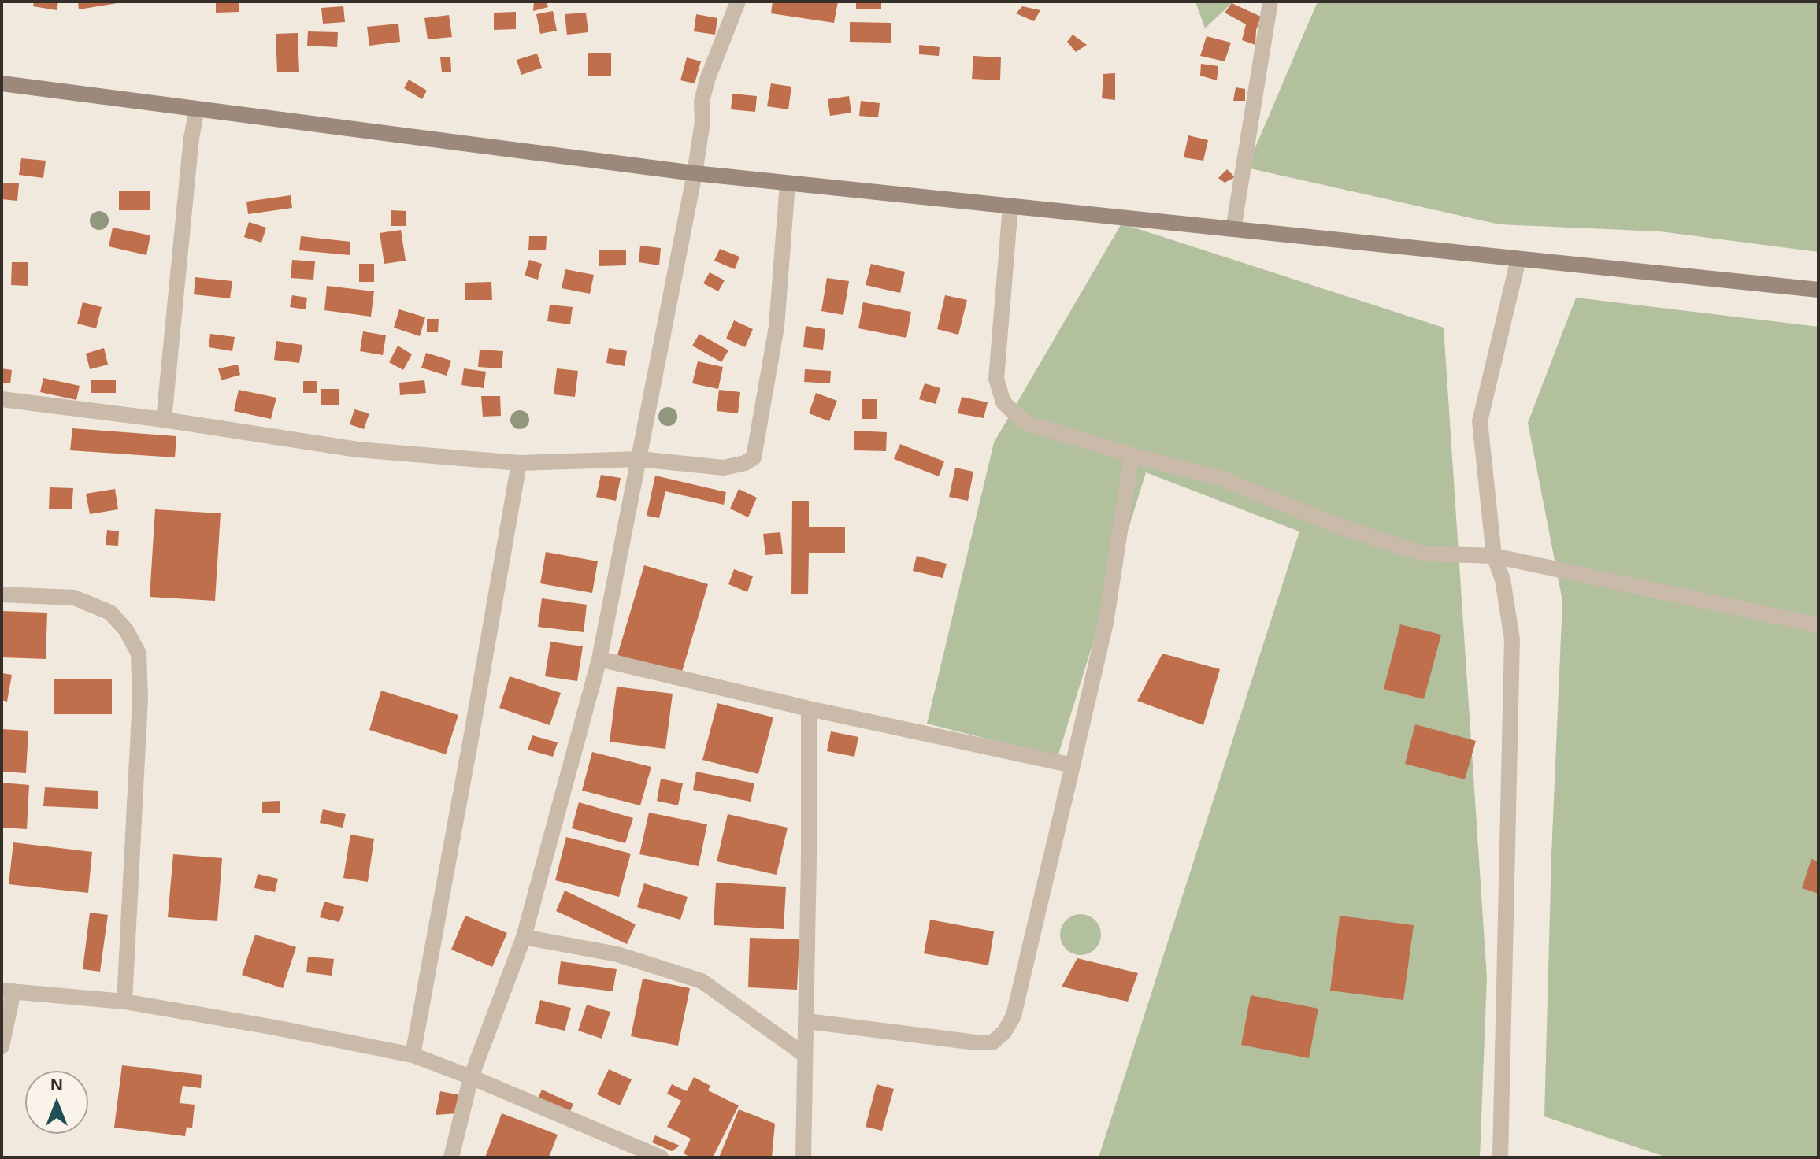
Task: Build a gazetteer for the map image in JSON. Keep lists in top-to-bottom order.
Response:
{
  "north": "top"
}
